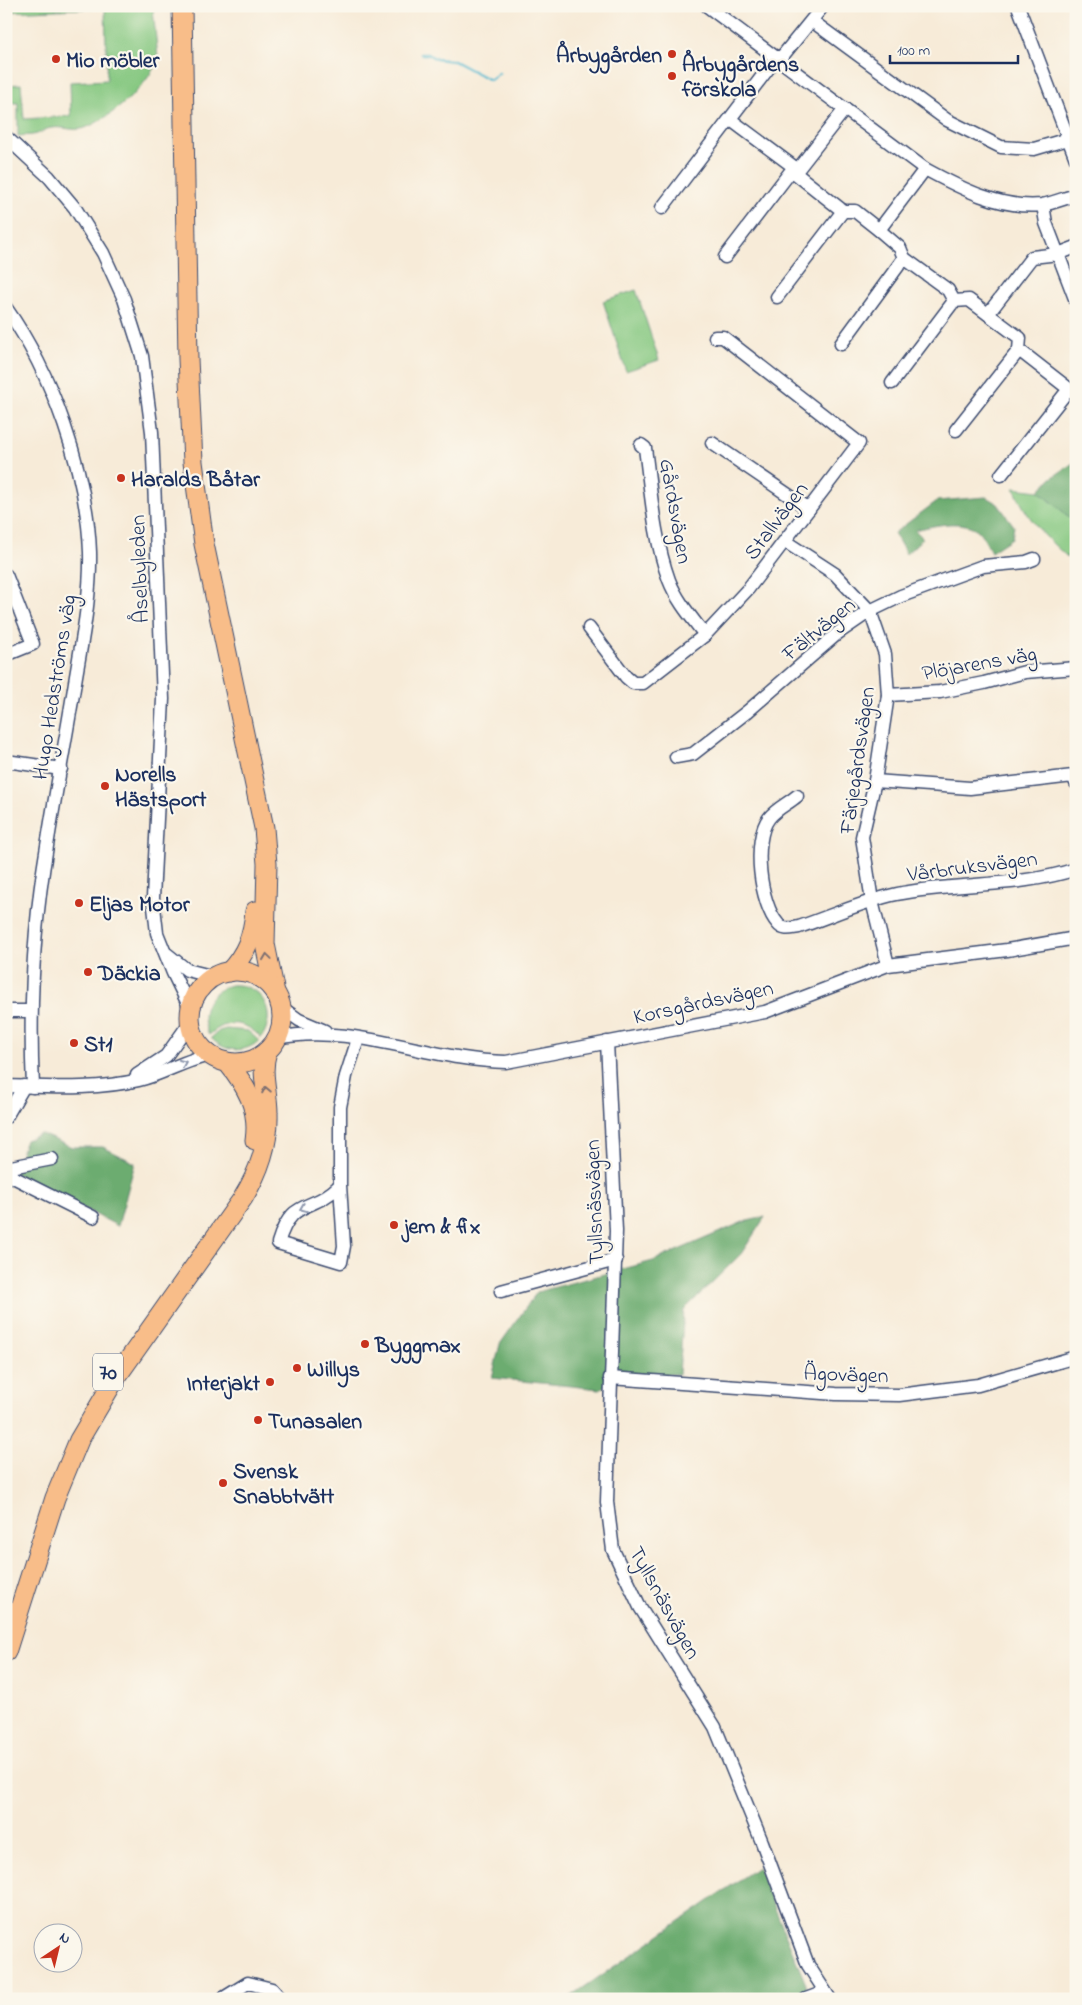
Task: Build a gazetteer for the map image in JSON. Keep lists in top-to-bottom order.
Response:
{
  "streets": {
    "highway": ["70"],
    "street": [
      "Gårdsvägen",
      "Stallvägen",
      "Åselbyleden",
      "Fältvägen",
      "Plöjarens väg",
      "Hugo Hedströms väg",
      "Färjegårdsvägen",
      "Vårbruksvägen",
      "Korsgårdsvägen",
      "Tyllsnäsvägen",
      "Ägovägen"
    ]
  },
  "crossings": [
    ["Gårdsvägen", "Stallvägen"],
    ["Stallvägen", "Färjegårdsvägen"],
    ["Åselbyleden", "Korsgårdsvägen"],
    ["Åselbyleden", "70"],
    ["Fältvägen", "Färjegårdsvägen"],
    ["Plöjarens väg", "Färjegårdsvägen"],
    ["Färjegårdsvägen", "Vårbruksvägen"],
    ["Färjegårdsvägen", "Korsgårdsvägen"],
    ["Korsgårdsvägen", "Tyllsnäsvägen"],
    ["Korsgårdsvägen", "70"],
    ["Tyllsnäsvägen", "Ägovägen"]
  ],
  "places": [
    "Årbygården",
    "Mio möbler",
    "Årbygårdens förskola",
    "Haralds Båtar",
    "Norells Hästsport",
    "Eljas Motor",
    "Däckia",
    "St1",
    "jem & fix",
    "Byggmax",
    "Willys",
    "Interjakt",
    "Tunasalen",
    "Svensk Snabbtvätt"
  ],
  "scale_bar": "100 m",
  "north": "top right"
}
